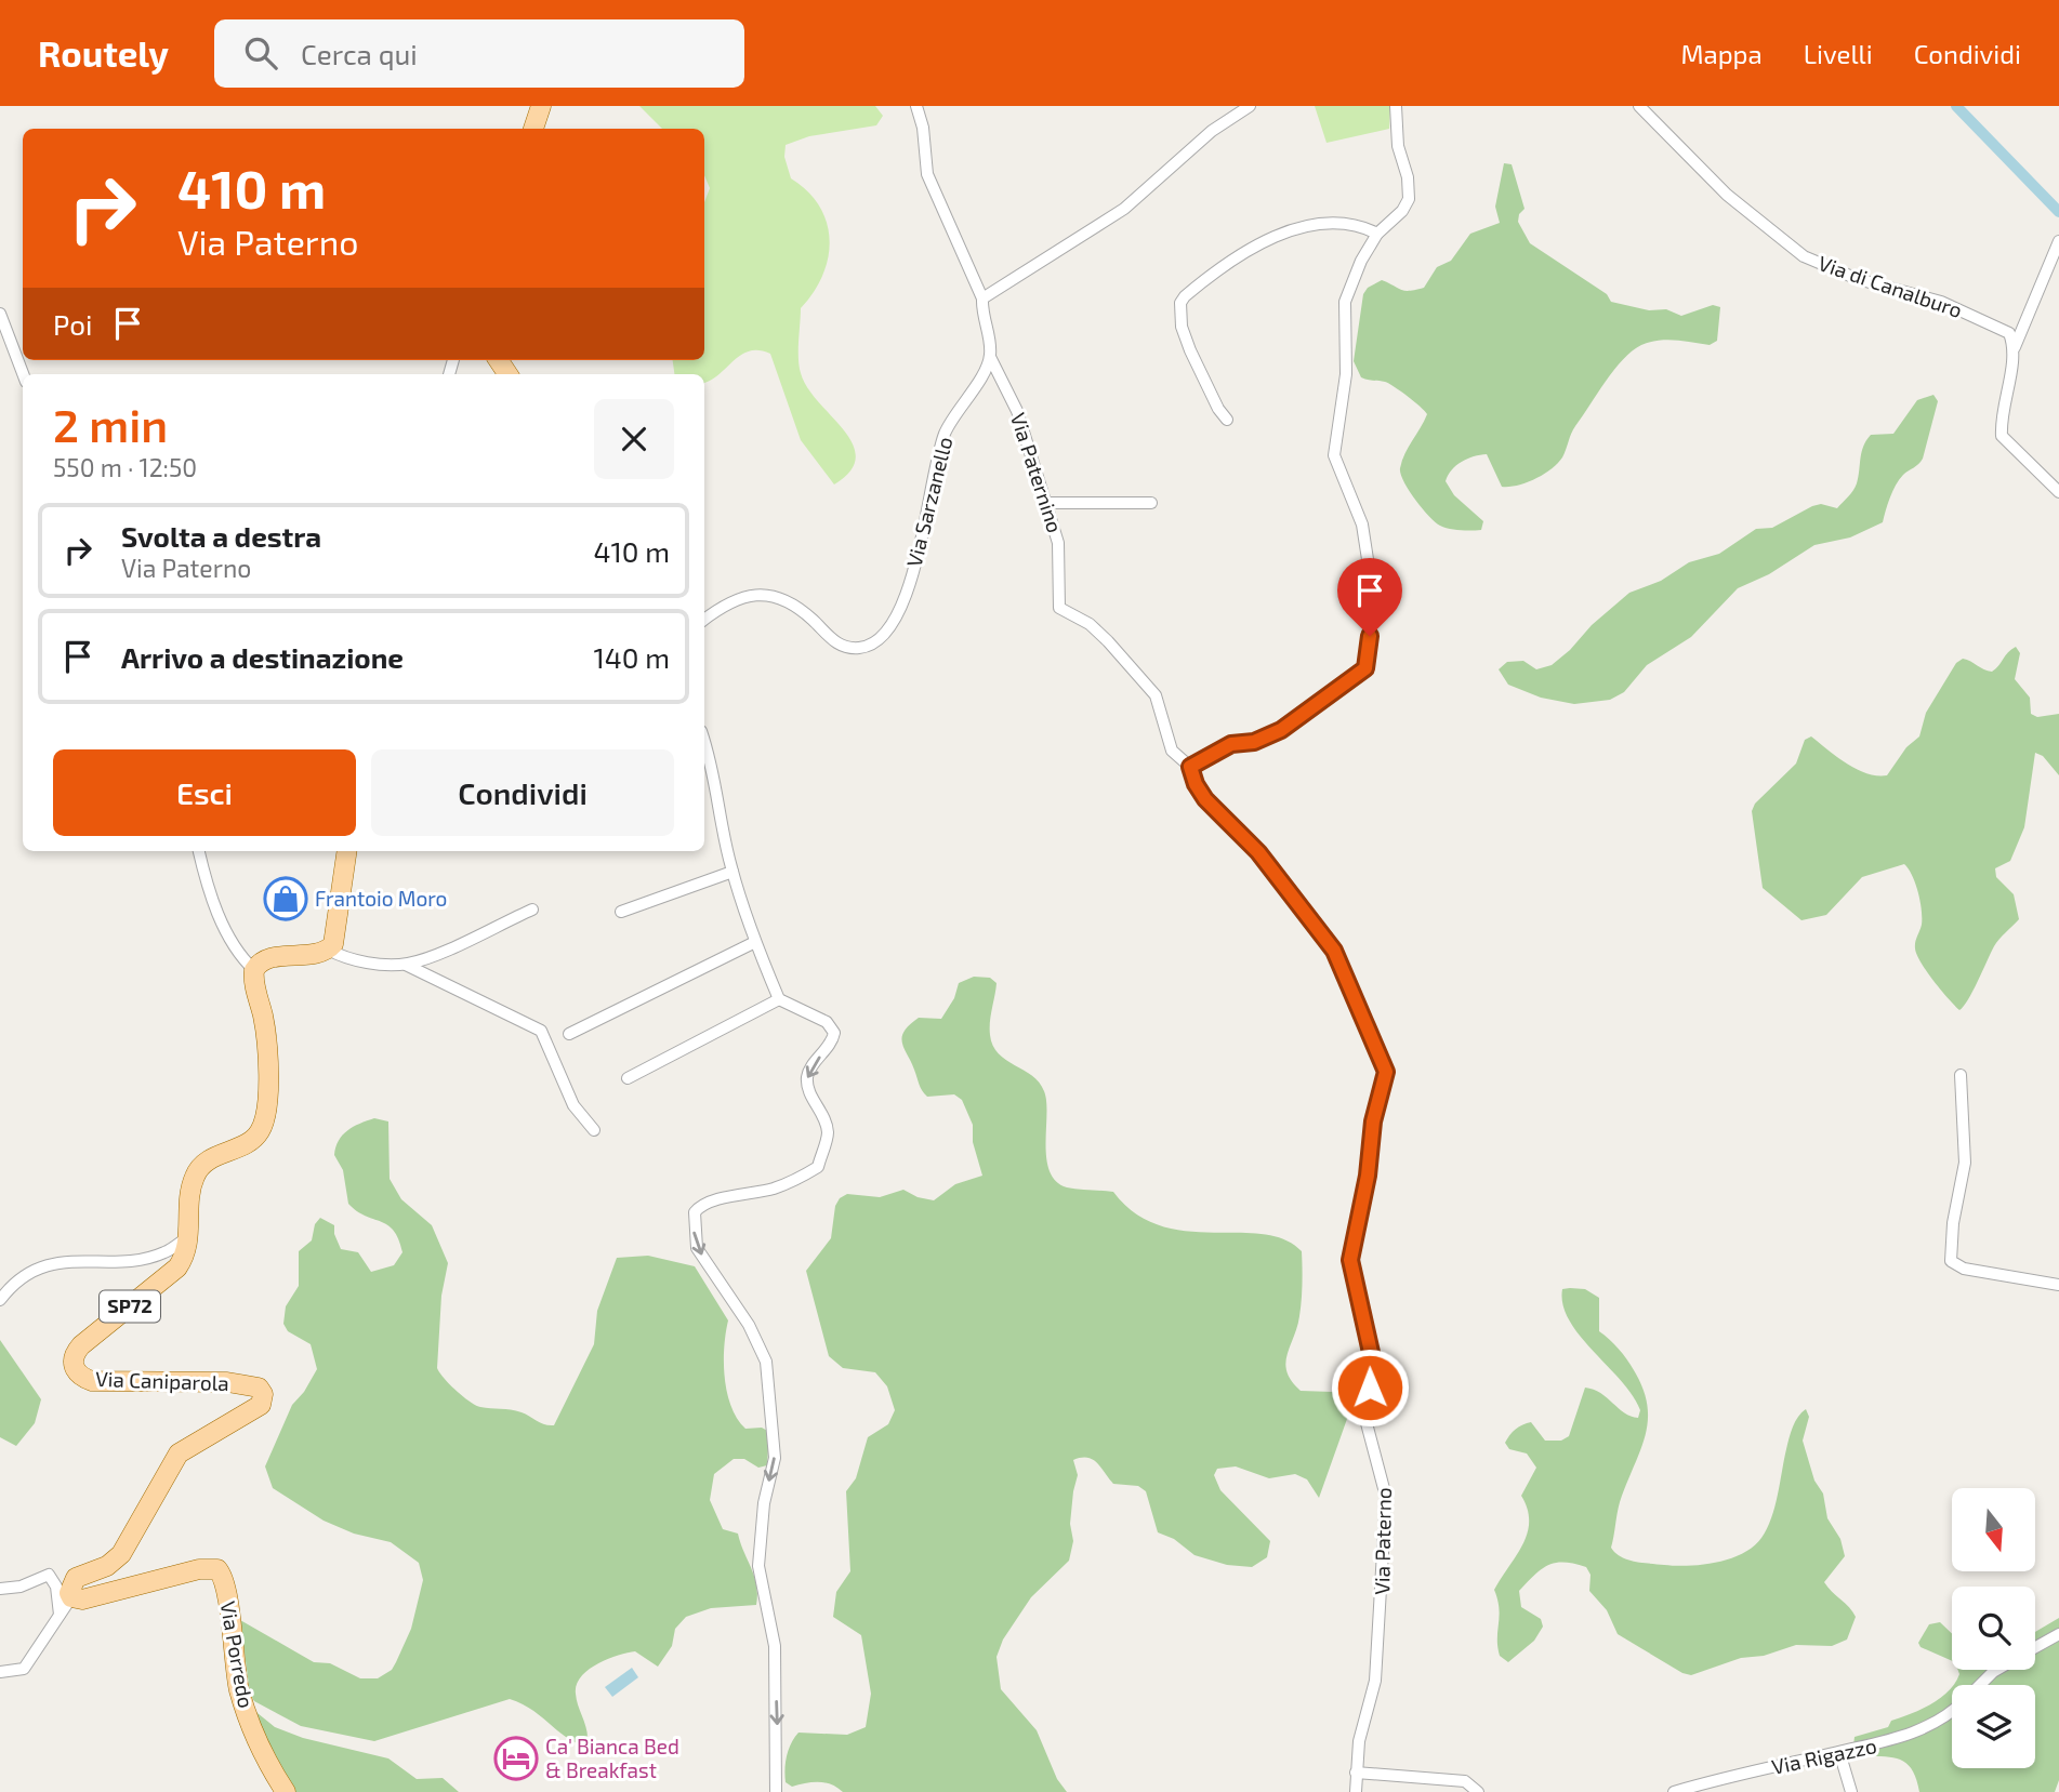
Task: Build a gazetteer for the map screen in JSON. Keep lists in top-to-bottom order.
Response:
{
  "streets": {
    "main road": ["SP72", "Via Caniparola", "Via Porredo"],
    "street": [
      "Via di Canalburo",
      "Via Paternino",
      "Via Sarzanello",
      "Via Paterno",
      "Via Rigazzo"
    ]
  },
  "crossings": [
    ["Via Paternino", "Via Sarzanello"],
    ["Via Paternino", "Via Paterno"],
    ["Via Caniparola", "Via Porredo"]
  ],
  "places": {
    "shop": ["Frantoio Moro"],
    "hotel": ["Ca' Bianca Bed & Breakfast"]
  },
  "north": "bottom",
  "page": {
    "header": "Routely",
    "search": "Cerca qui",
    "nav": ["Mappa", "Livelli", "Condividi"],
    "turn": ["410 m", "Via Paterno"],
    "then": "Poi",
    "heading": ["2 min", "550 m · 12:50"],
    "list": [
      {
        "name": "Svolta a destra",
        "note": "Via Paterno",
        "value": "410 m"
      },
      {
        "name": "Arrivo a destinazione",
        "value": "140 m"
      }
    ],
    "buttons": ["Esci", "Condividi"]
  }
}
